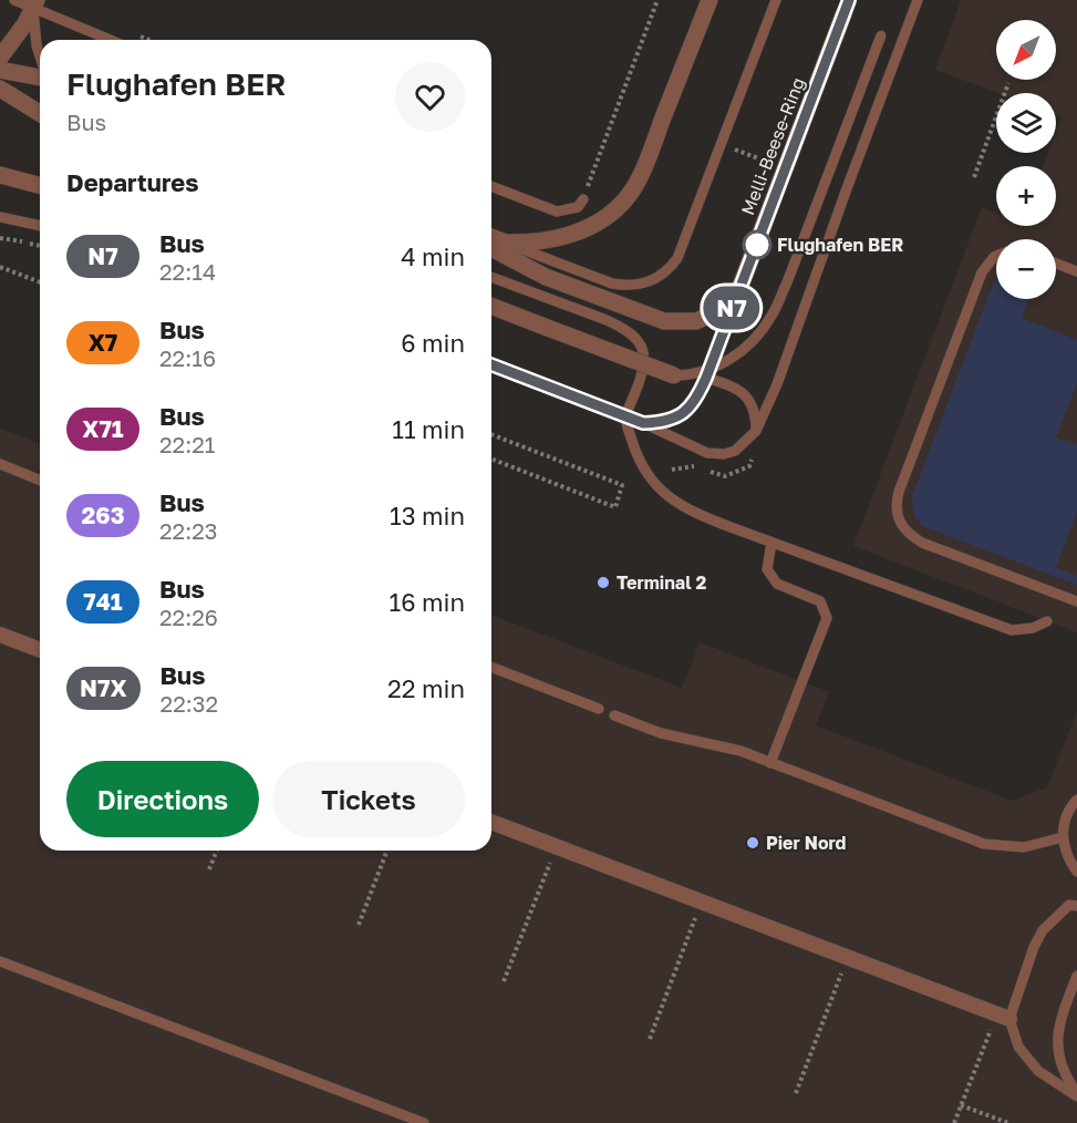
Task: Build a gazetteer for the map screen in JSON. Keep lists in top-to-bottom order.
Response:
{
  "streets": {
    "street": ["Melli-Beese-Ring"]
  },
  "places": ["Flughafen BER", "Terminal 2", "Pier Nord"],
  "lines": ["bus line N7"],
  "north": "bottom left",
  "page": {
    "on_map": "N7",
    "map_buttons": ["+", "−"],
    "heading": [
      ["Flughafen BER", "Bus"],
      "Departures"
    ],
    "list": [
      {
        "mark": "N7",
        "name": "Bus",
        "note": "22:14",
        "value": "4 min"
      },
      {
        "mark": "X7",
        "name": "Bus",
        "note": "22:16",
        "value": "6 min"
      },
      {
        "mark": "X71",
        "name": "Bus",
        "note": "22:21",
        "value": "11 min"
      },
      {
        "mark": "263",
        "name": "Bus",
        "note": "22:23",
        "value": "13 min"
      },
      {
        "mark": "741",
        "name": "Bus",
        "note": "22:26",
        "value": "16 min"
      },
      {
        "mark": "N7X",
        "name": "Bus",
        "note": "22:32",
        "value": "22 min"
      }
    ],
    "buttons": ["Directions", "Tickets"]
  }
}
